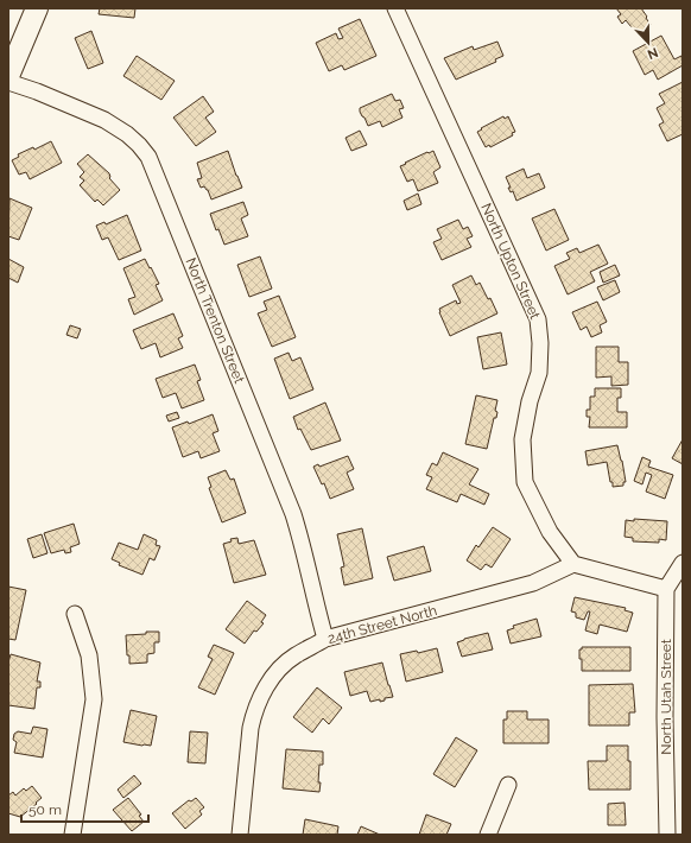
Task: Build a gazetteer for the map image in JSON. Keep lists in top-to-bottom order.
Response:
{
  "streets": {
    "street": [
      "North Upton Street",
      "North Trenton Street",
      "24th Street North",
      "North Utah Street"
    ]
  },
  "crossings": [
    ["North Upton Street", "24th Street North"],
    ["North Trenton Street", "24th Street North"]
  ],
  "scale_bar": "50 m",
  "north": "bottom"
}
